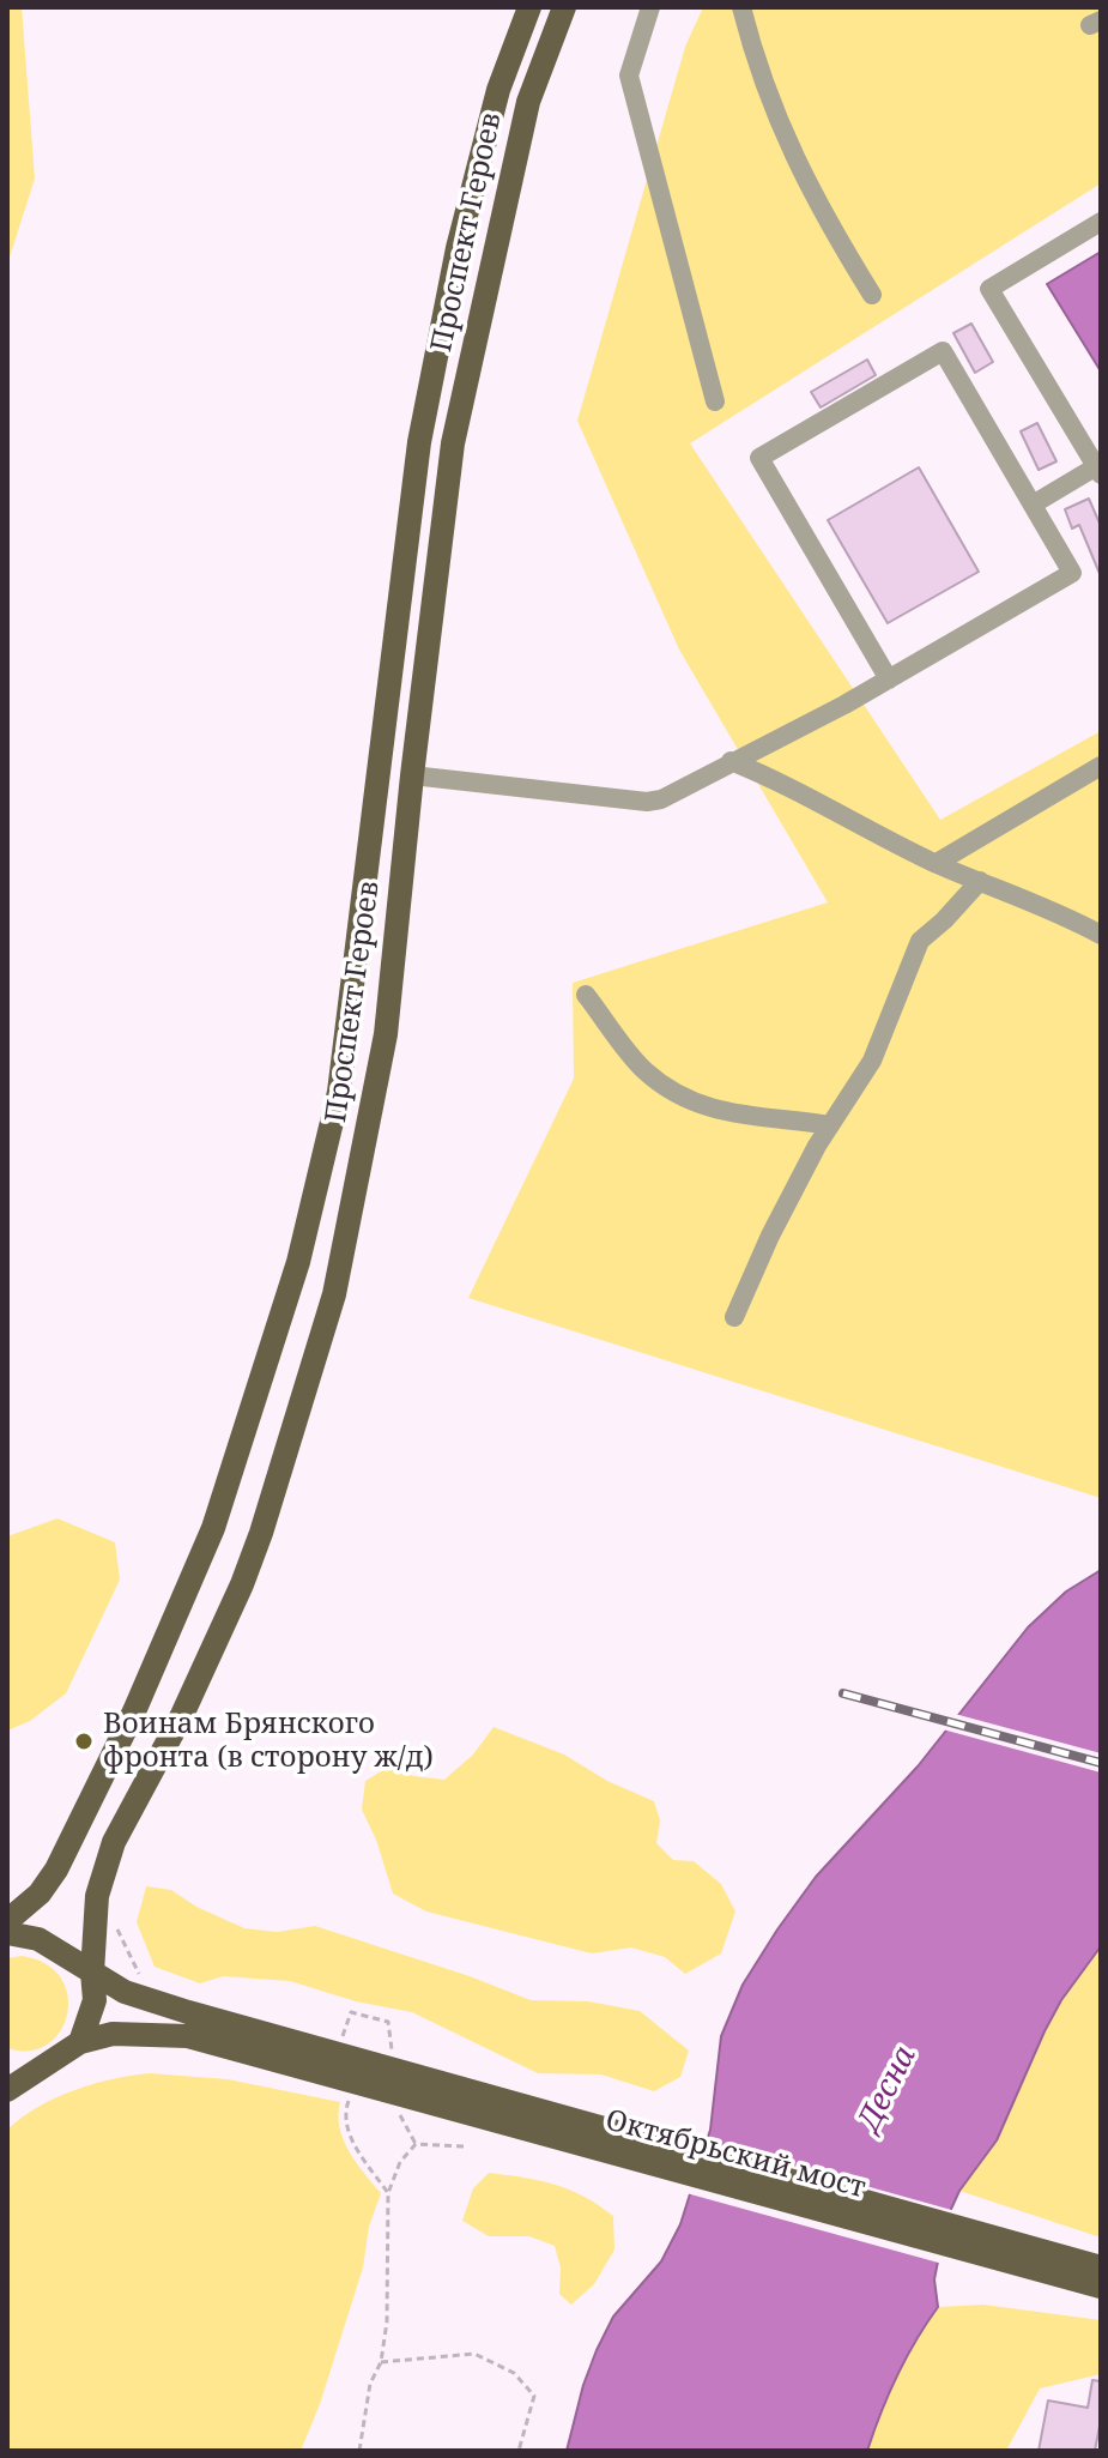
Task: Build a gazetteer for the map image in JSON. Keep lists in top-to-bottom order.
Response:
{
  "streets": {
    "main road": ["Проспект Героев", "Октябрьский мост"]
  },
  "water": ["Десна"],
  "places": ["Воинам Брянского фронта (в сторону ж/д)"]
}
